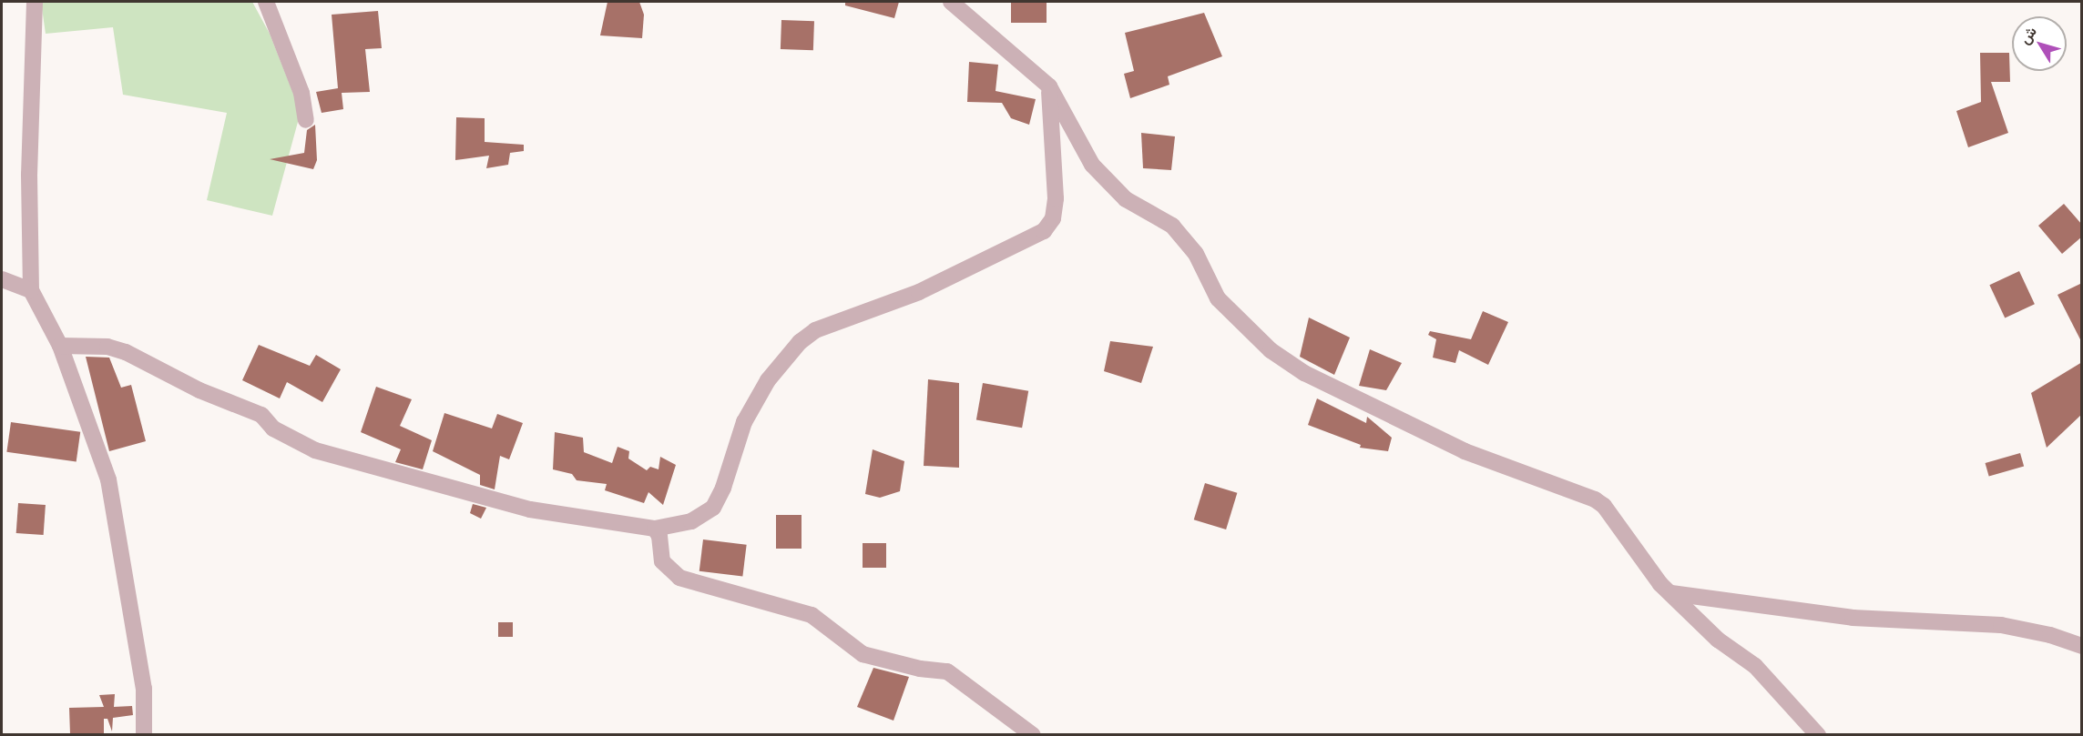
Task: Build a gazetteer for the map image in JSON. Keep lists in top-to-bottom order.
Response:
{
  "north": "top left"
}
